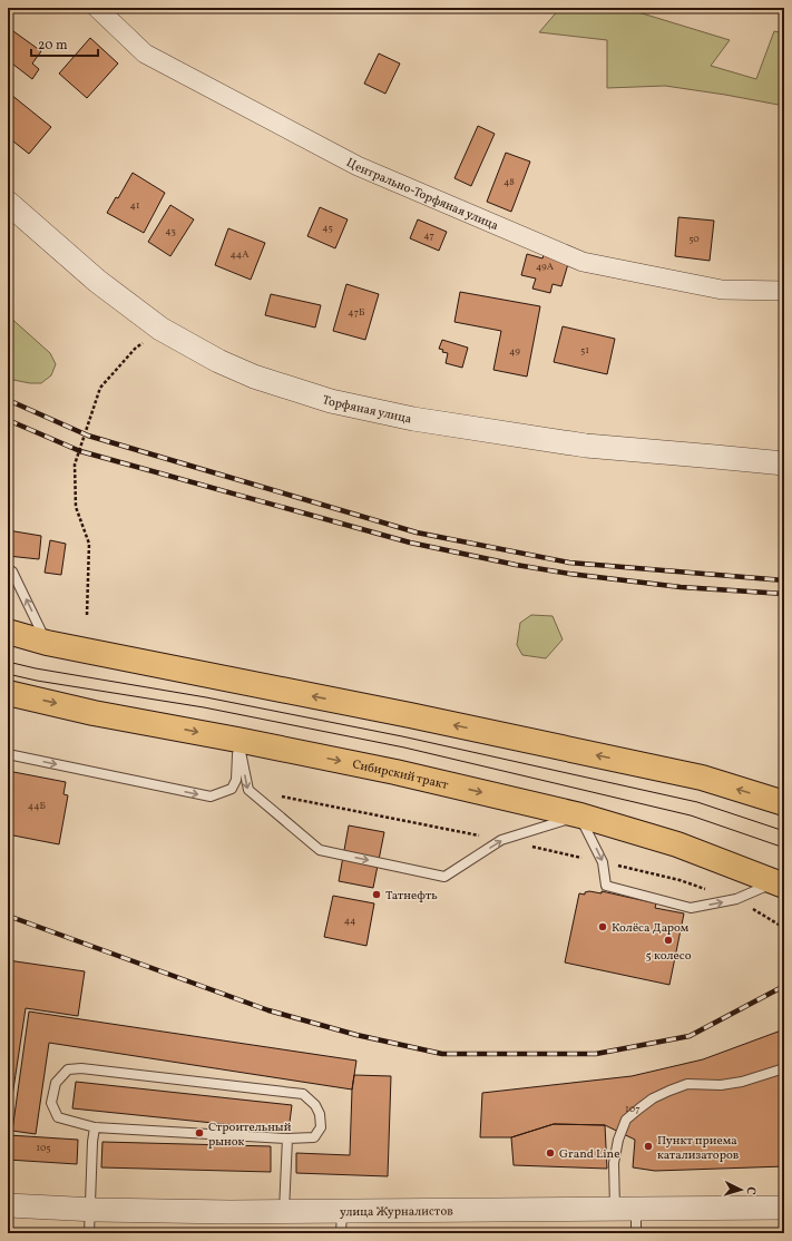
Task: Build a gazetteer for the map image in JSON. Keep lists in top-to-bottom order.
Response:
{
  "streets": {
    "main road": ["Сибирский тракт"],
    "street": ["Центрально-Торфяная улица", "Торфяная улица", "улица Журналистов"]
  },
  "places": [
    "Татнефть",
    "Колёса Даром",
    "5 колесо",
    "Строительный рынок",
    "Пункт приема катализаторов",
    "Grand Line"
  ],
  "house_numbers": [
    "48",
    "41",
    "45",
    "43",
    "47",
    "50",
    "44А",
    "49А",
    "47Б",
    "51",
    "49",
    "44Б",
    "44",
    "107",
    "105"
  ],
  "scale_bar": "20 m",
  "north": "right"
}
